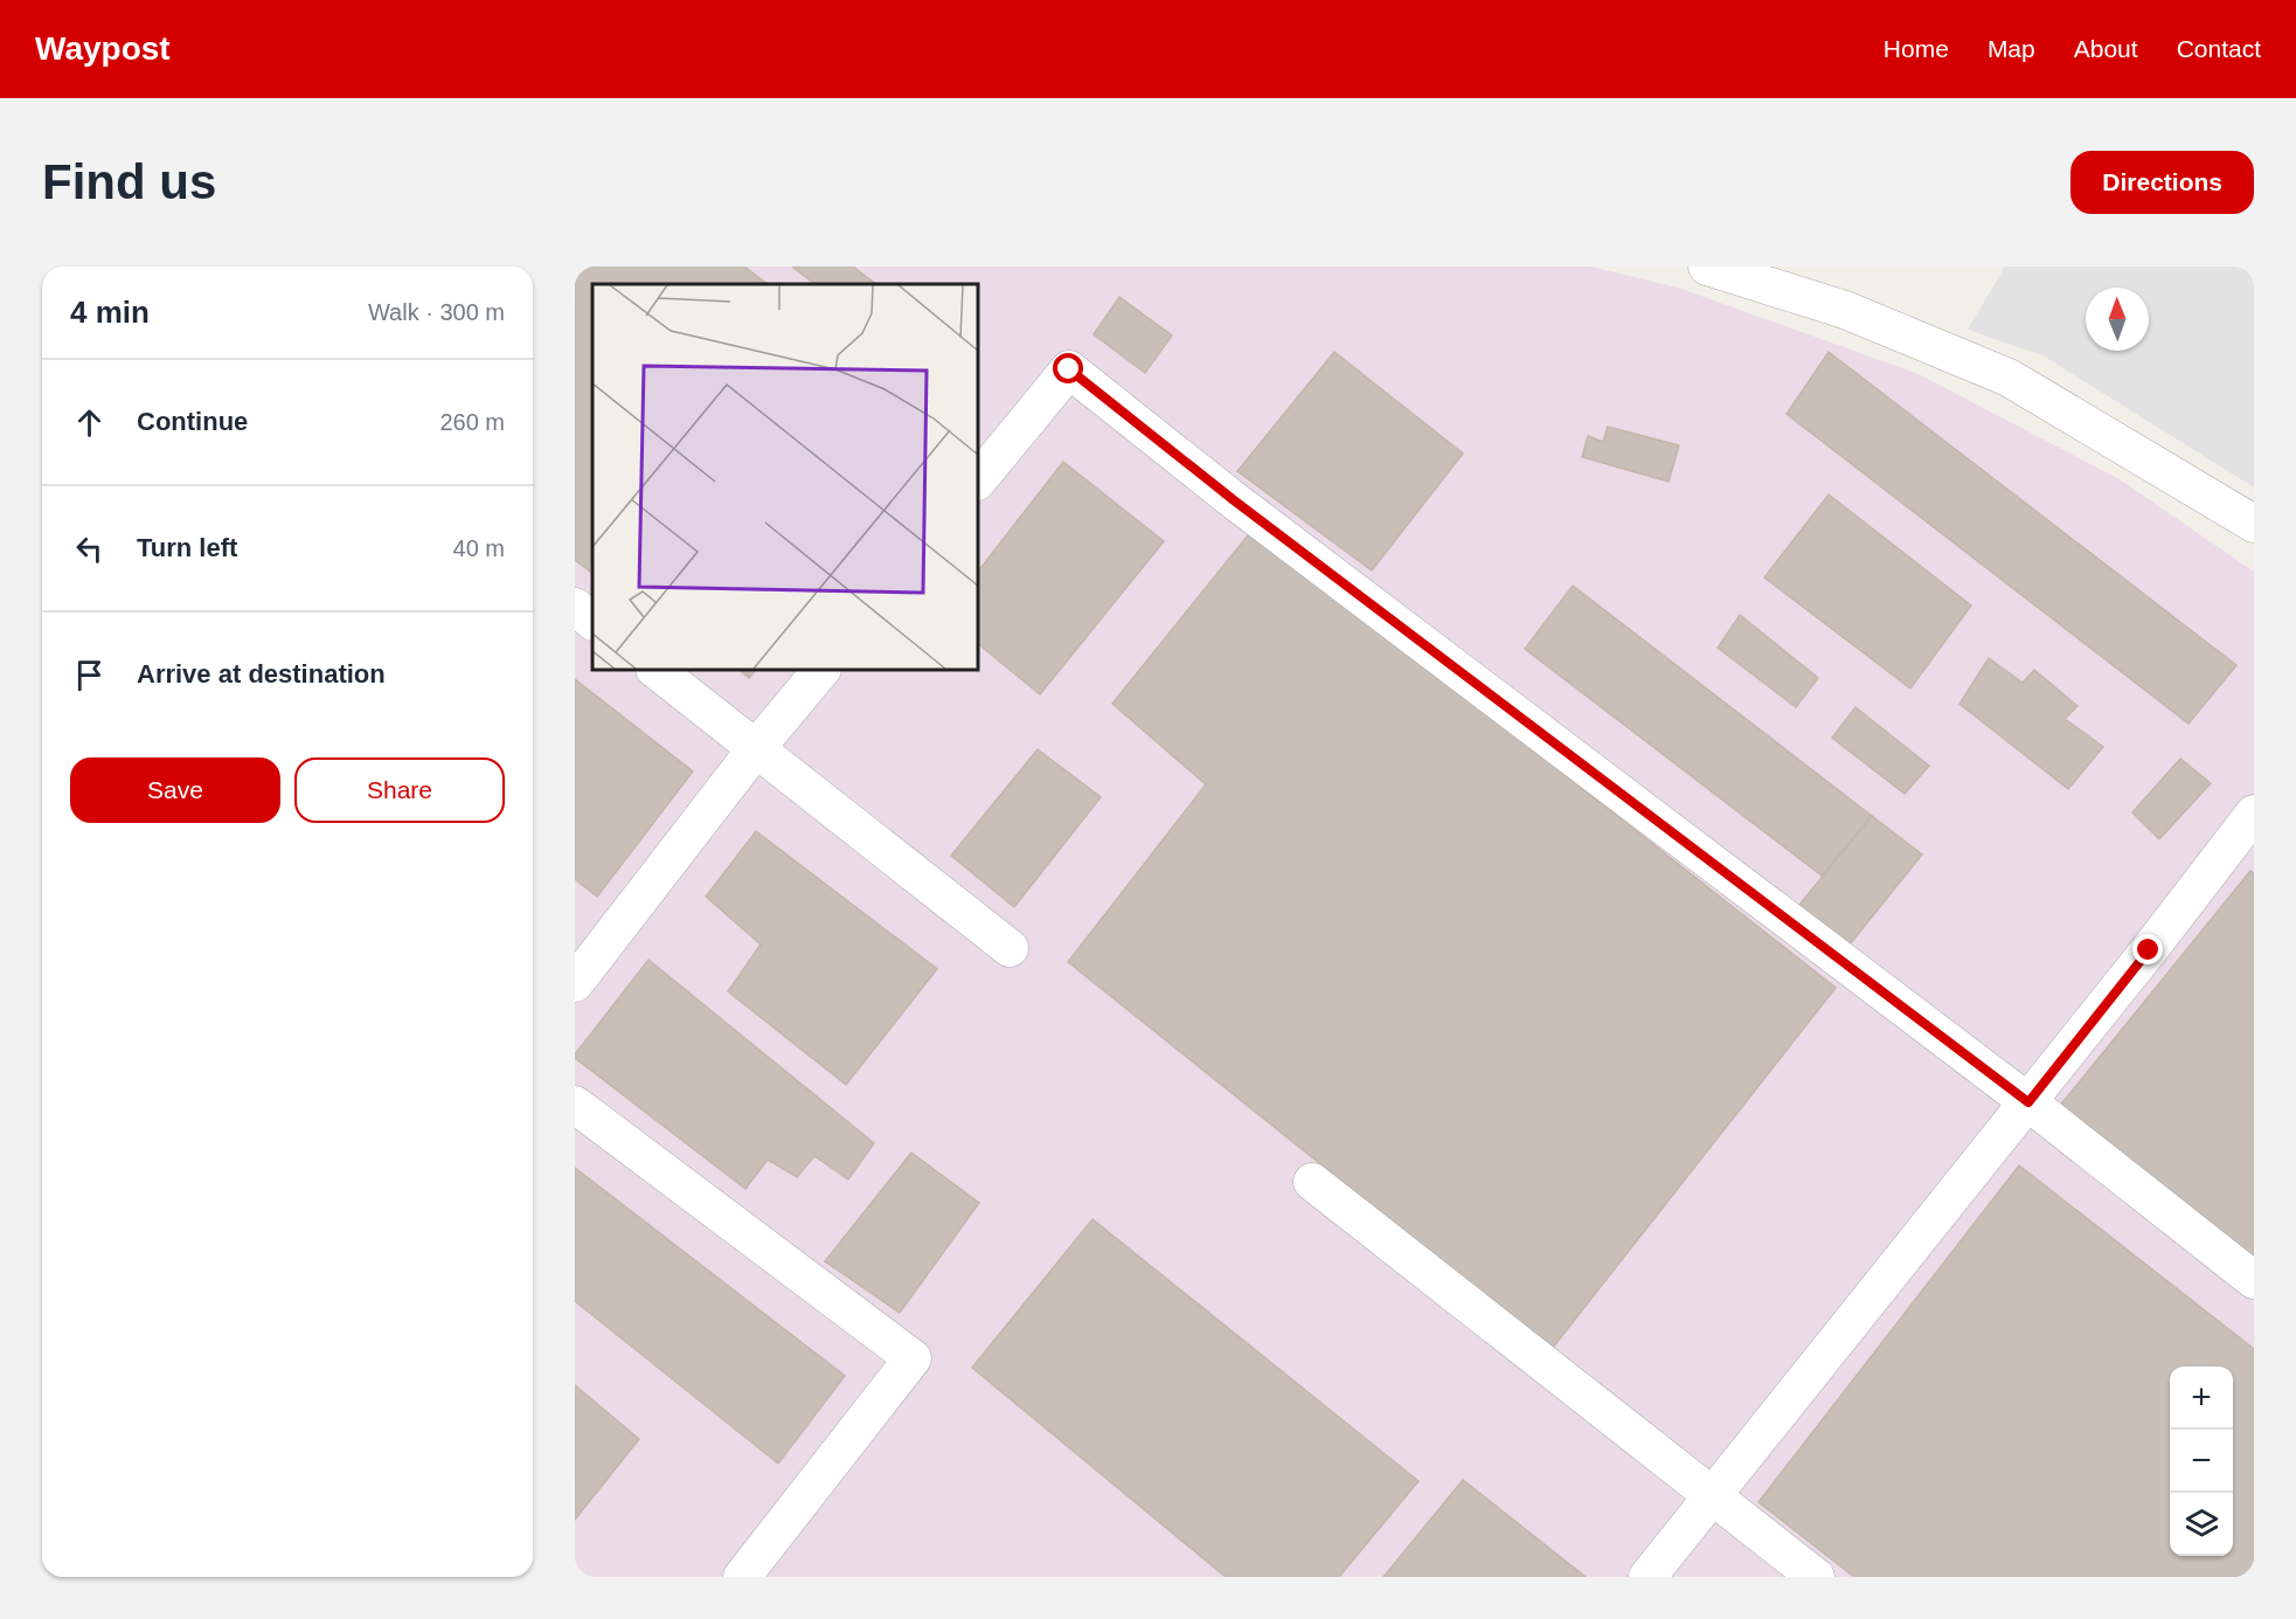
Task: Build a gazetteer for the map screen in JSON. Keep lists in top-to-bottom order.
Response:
{
  "north": "top",
  "page": {
    "header": "Waypost",
    "nav": [
      "Home",
      "Map",
      "About",
      "Contact"
    ],
    "buttons": [
      "Directions",
      ["Save", "Share"]
    ],
    "title": "Find us",
    "heading": ["4 min", "Walk · 300 m"],
    "list": [
      ["Continue", "260 m"],
      ["Turn left", "40 m"],
      "Arrive at destination"
    ],
    "map_buttons": ["+", "−"]
  }
}
